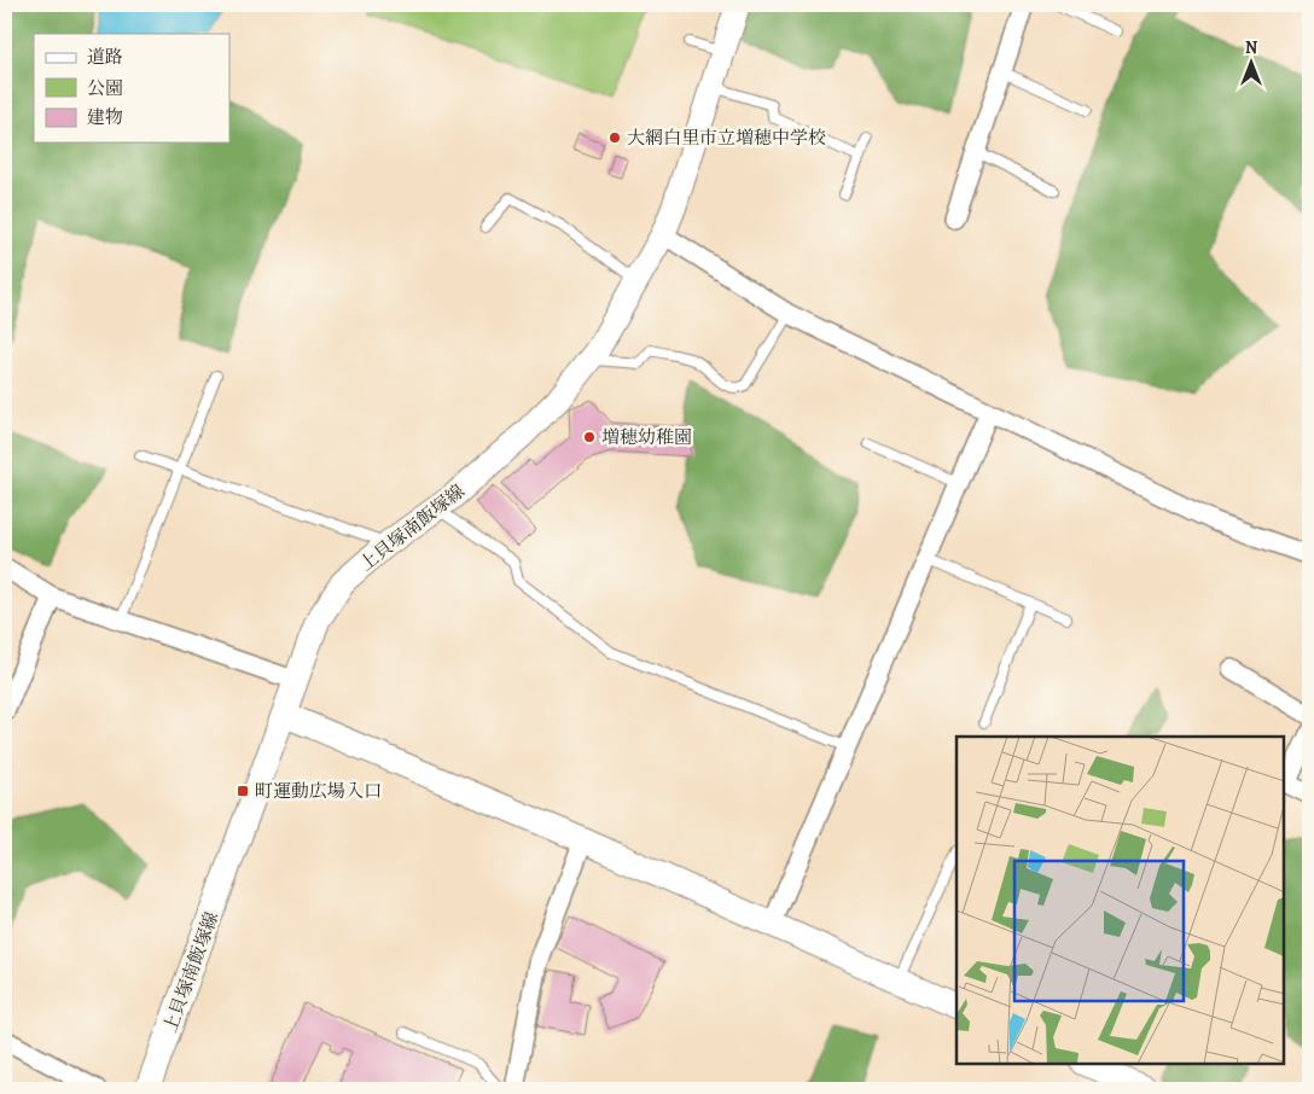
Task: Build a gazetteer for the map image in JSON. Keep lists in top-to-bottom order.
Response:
{
  "streets": {
    "street": ["上貝塚南飯塚線"]
  },
  "places": {
    "other": ["大網白里市立増穂中学校", "増穂幼稚園"],
    "transit": ["町運動広場入口"]
  },
  "legend": ["道路", "公園", "建物"],
  "north": "top"
}
